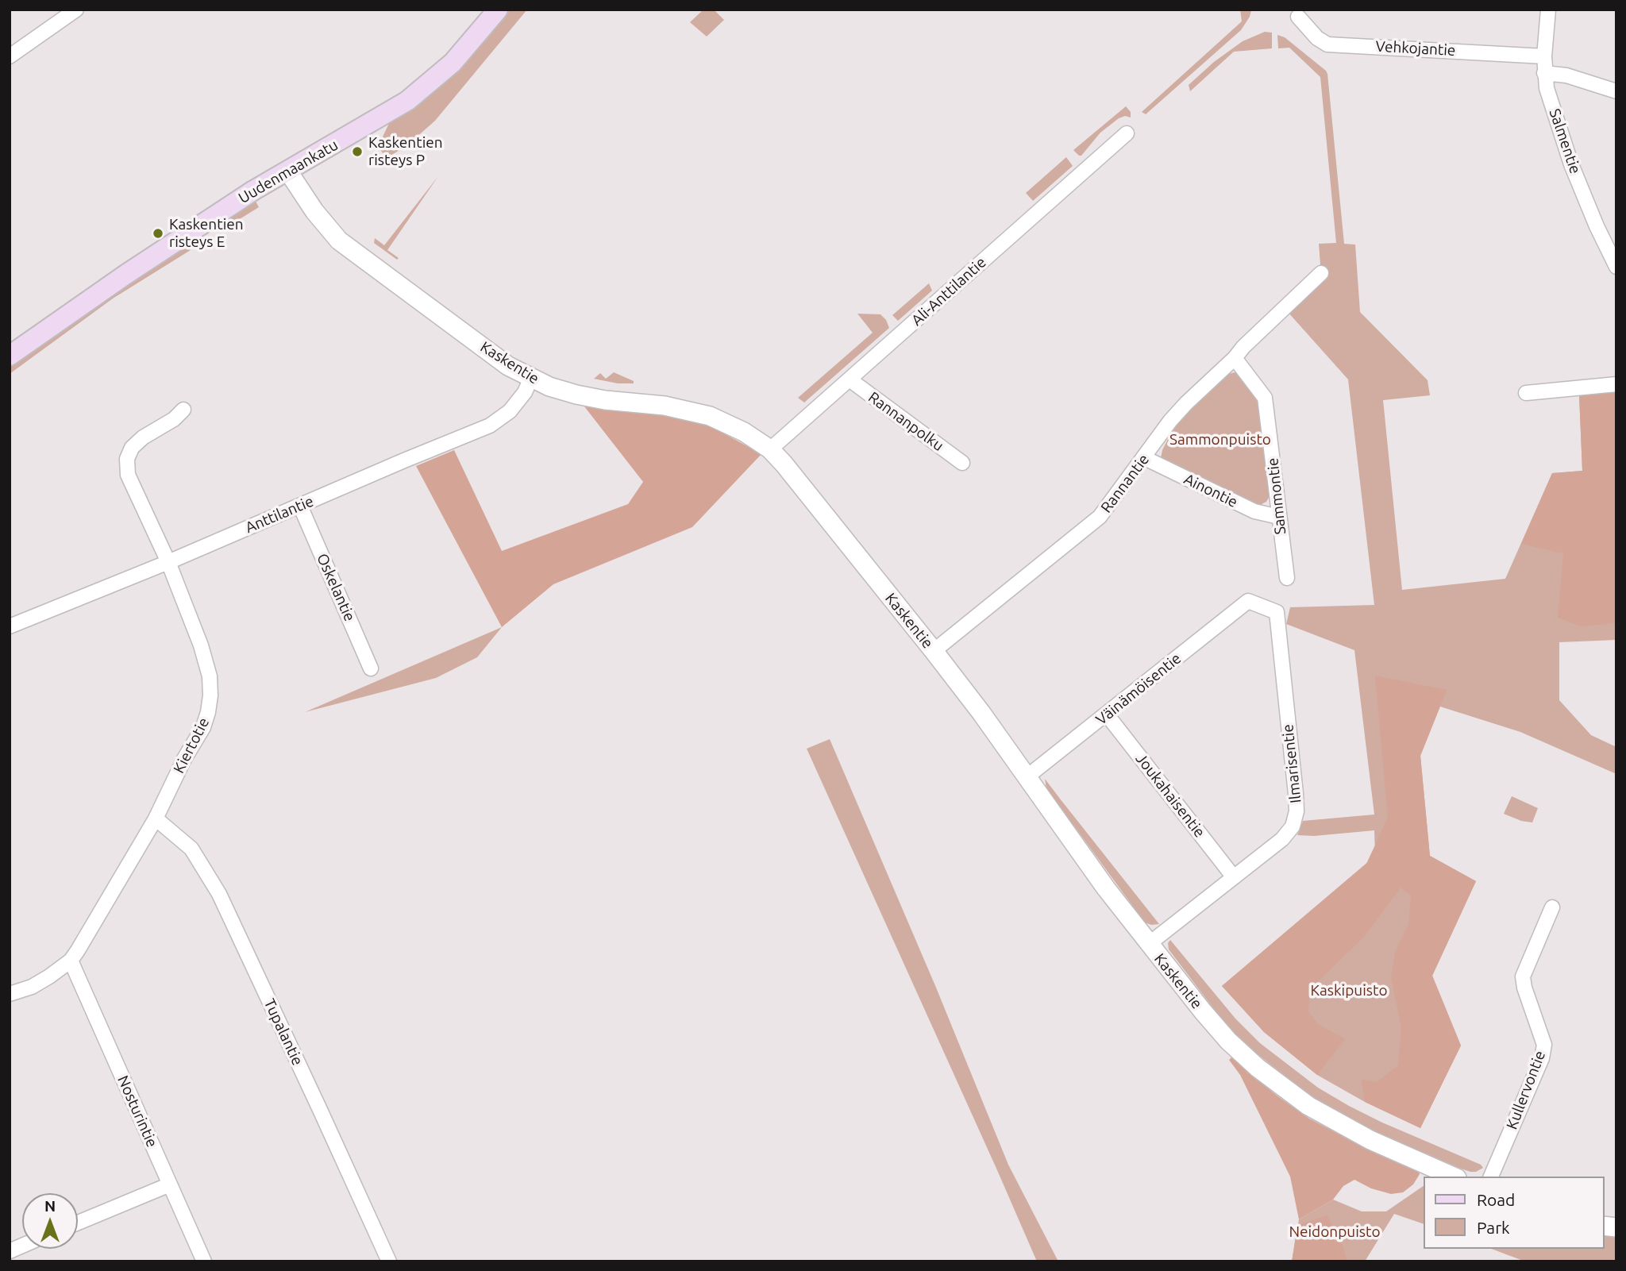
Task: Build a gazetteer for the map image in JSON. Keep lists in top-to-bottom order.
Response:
{
  "streets": {
    "main road": ["Uudenmaankatu"],
    "street": [
      "Vehkojantie",
      "Salmentie",
      "Ali-Anttilantie",
      "Kaskentie",
      "Rannanpolku",
      "Rannantie",
      "Ainontie",
      "Sammontie",
      "Anttilantie",
      "Oskelantie",
      "Väinämöisentie",
      "Kiertotie",
      "Ilmarisentie",
      "Joukahaisentie",
      "Tupalantie",
      "Kullervontie",
      "Nosturintie"
    ]
  },
  "crossings": [
    ["Vehkojantie", "Salmentie"],
    ["Uudenmaankatu", "Kaskentie"],
    ["Ali-Anttilantie", "Kaskentie"],
    ["Ali-Anttilantie", "Rannanpolku"],
    ["Kaskentie", "Rannantie"],
    ["Kaskentie", "Anttilantie"],
    ["Kaskentie", "Väinämöisentie"],
    ["Kaskentie", "Ilmarisentie"],
    ["Rannantie", "Ainontie"],
    ["Rannantie", "Sammontie"],
    ["Ainontie", "Sammontie"],
    ["Anttilantie", "Oskelantie"],
    ["Anttilantie", "Kiertotie"],
    ["Väinämöisentie", "Ilmarisentie"],
    ["Väinämöisentie", "Joukahaisentie"],
    ["Kiertotie", "Tupalantie"],
    ["Kiertotie", "Nosturintie"],
    ["Ilmarisentie", "Joukahaisentie"]
  ],
  "parks": ["Sammonpuisto", "Kaskipuisto", "Neidonpuisto"],
  "places": ["Kaskentien risteys P", "Kaskentien risteys E"],
  "legend": ["Road", "Park"],
  "north": "top"
}
